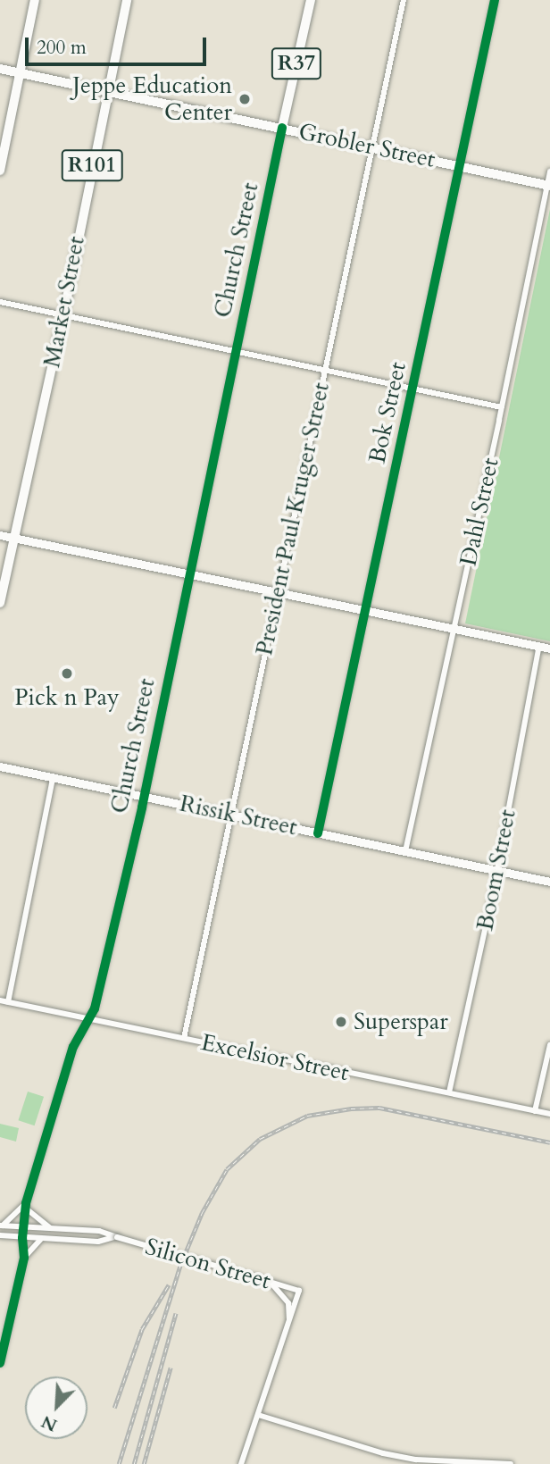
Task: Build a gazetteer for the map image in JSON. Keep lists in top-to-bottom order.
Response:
{
  "streets": {
    "main road": [
      "R37",
      "Grobler Street",
      "R101",
      "Church Street",
      "Market Street",
      "Rissik Street"
    ],
    "street": [
      "Bok Street",
      "Dahl Street",
      "President Paul Kruger Street",
      "Boom Street",
      "Excelsior Street",
      "Silicon Street"
    ]
  },
  "crossings": [
    ["Grobler Street", "Church Street"],
    ["Grobler Street", "Market Street"],
    ["Grobler Street", "Bok Street"],
    ["Grobler Street", "Dahl Street"],
    ["Grobler Street", "President Paul Kruger Street"],
    ["Church Street", "Rissik Street"],
    ["Church Street", "Excelsior Street"],
    ["Church Street", "Silicon Street"],
    ["Bok Street", "Rissik Street"],
    ["Dahl Street", "Rissik Street"],
    ["President Paul Kruger Street", "Rissik Street"],
    ["President Paul Kruger Street", "Excelsior Street"],
    ["Rissik Street", "Boom Street"],
    ["Boom Street", "Excelsior Street"]
  ],
  "places": ["Jeppe Education Center", "Pick n Pay", "Superspar"],
  "scale_bar": "200 m",
  "north": "bottom left"
}
